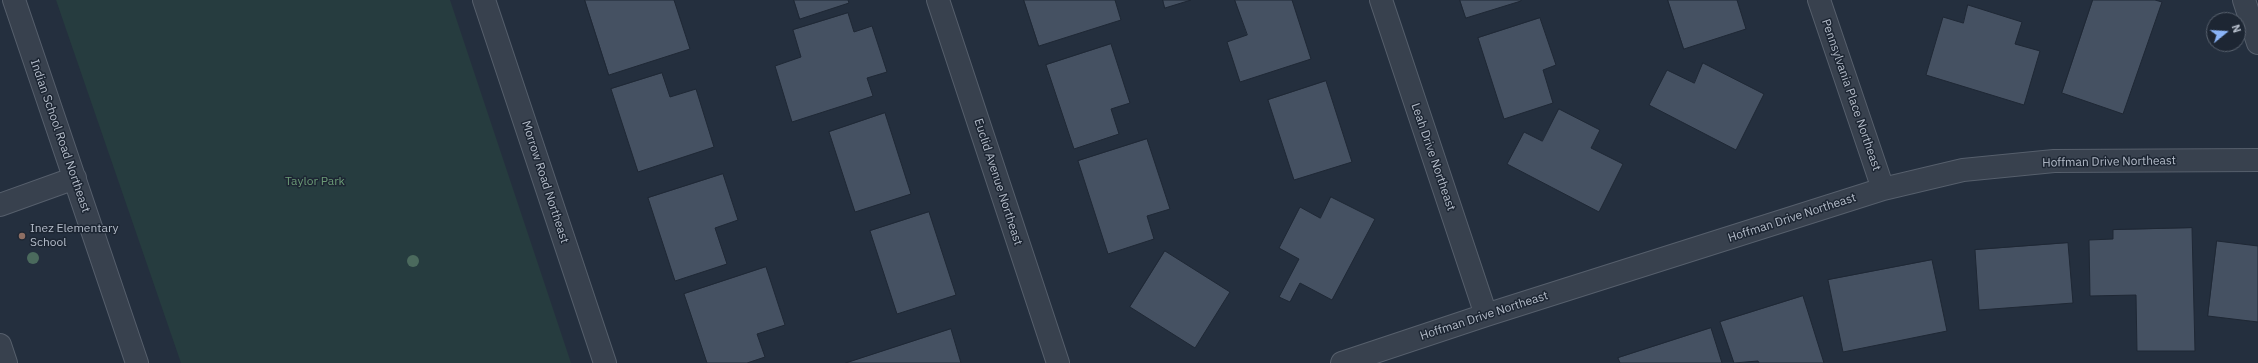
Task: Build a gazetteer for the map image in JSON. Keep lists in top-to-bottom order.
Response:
{
  "streets": {
    "street": [
      "Pennsylvania Place Northeast",
      "Indian School Road Northeast",
      "Leah Drive Northeast",
      "Hoffman Drive Northeast",
      "Morrow Road Northeast",
      "Euclid Avenue Northeast"
    ]
  },
  "crossings": [
    ["Pennsylvania Place Northeast", "Hoffman Drive Northeast"],
    ["Leah Drive Northeast", "Hoffman Drive Northeast"]
  ],
  "parks": ["Taylor Park"],
  "places": ["Inez Elementary School"],
  "north": "right"
}
